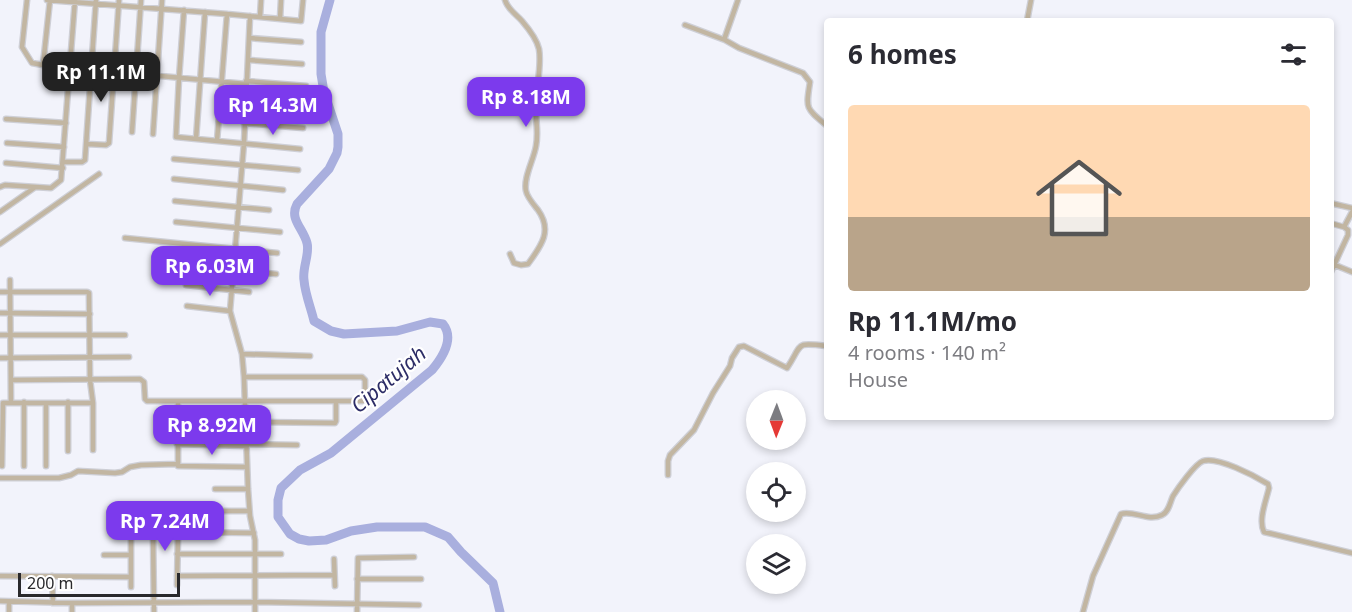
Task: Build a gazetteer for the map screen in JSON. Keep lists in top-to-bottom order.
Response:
{
  "water": ["Cipatujah"],
  "scale_bar": "200 m",
  "north": "bottom",
  "page": {
    "heading": "6 homes",
    "price": [
      "Rp 11.1M",
      "Rp 8.18M",
      "Rp 14.3M",
      "Rp 6.03M",
      "Rp 8.92M",
      "Rp 7.24M"
    ],
    "list": [
      {
        "name": "Rp 11.1M/mo",
        "note": "4 rooms · 140 m² · House"
      }
    ],
    "scale": "200 m"
  }
}
